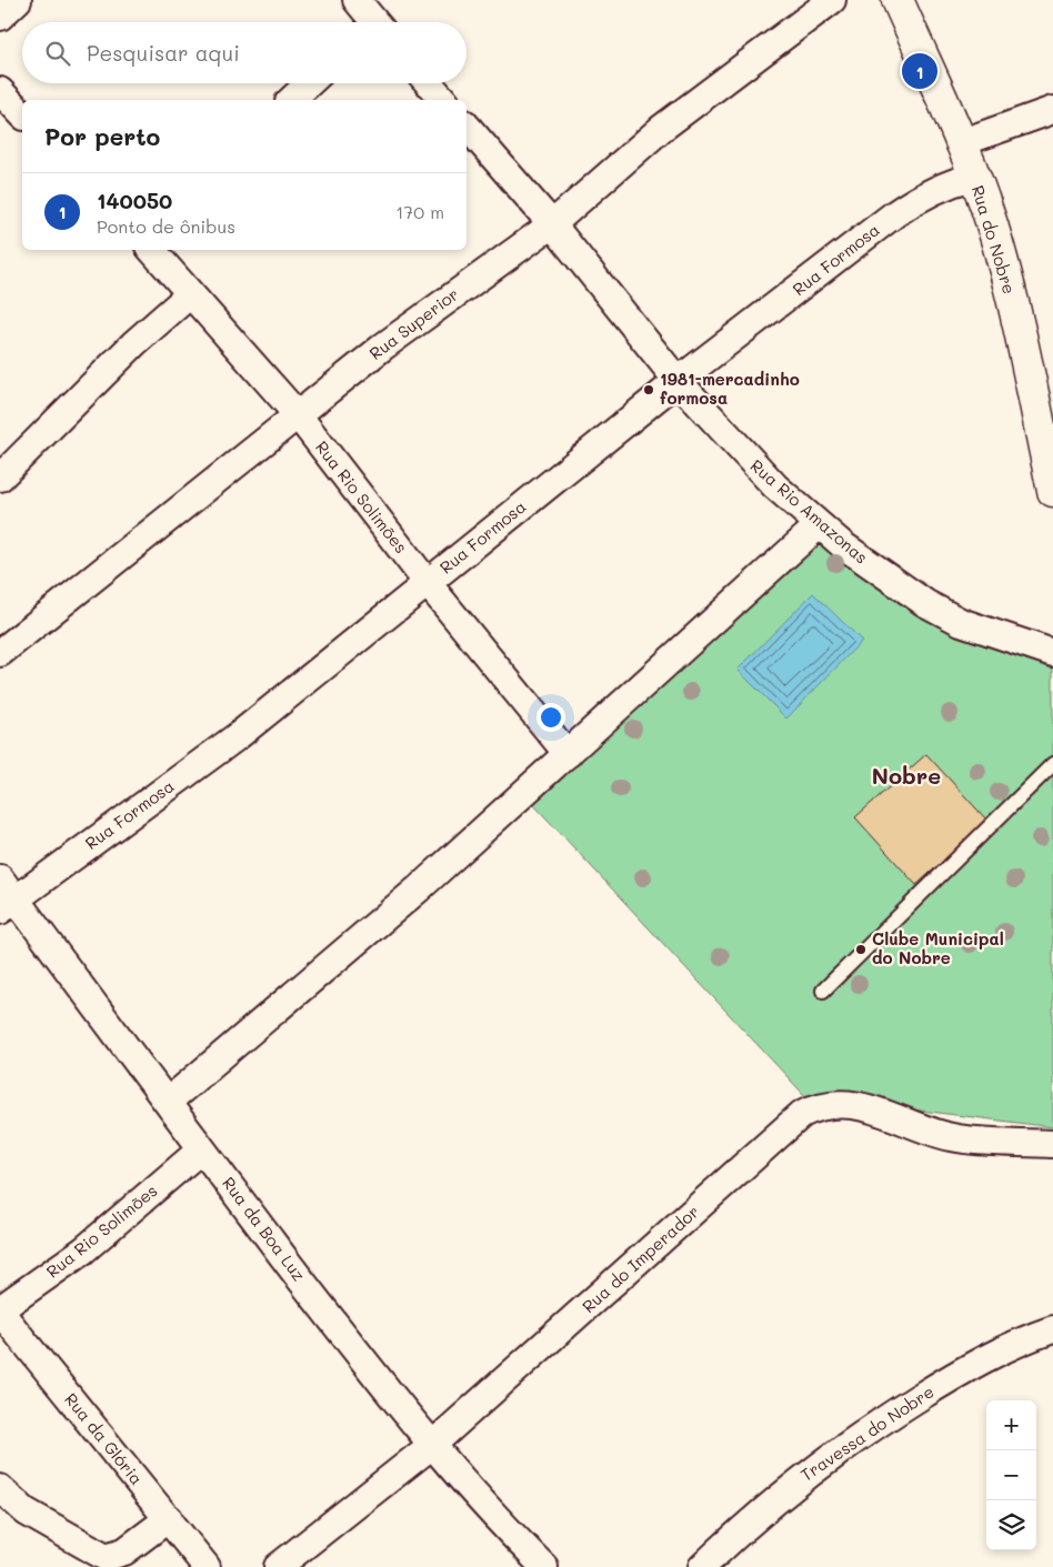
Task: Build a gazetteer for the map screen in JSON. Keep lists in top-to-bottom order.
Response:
{
  "streets": {
    "main road": ["Rua do Nobre"],
    "street": [
      "Rua Formosa",
      "Rua Superior",
      "Rua Rio Solimões",
      "Rua Rio Amazonas",
      "Rua da Boa Luz",
      "Rua do Imperador",
      "Travessa do Nobre",
      "Rua da Glória"
    ]
  },
  "crossings": [
    ["Rua do Nobre", "Rua Formosa"],
    ["Rua Formosa", "Rua Rio Solimões"],
    ["Rua Formosa", "Rua Rio Amazonas"],
    ["Rua Formosa", "Rua da Boa Luz"],
    ["Rua Superior", "Rua Rio Solimões"],
    ["Rua Superior", "Rua Rio Amazonas"],
    ["Rua Rio Solimões", "Rua da Boa Luz"],
    ["Rua Rio Solimões", "Rua da Glória"],
    ["Rua da Boa Luz", "Rua do Imperador"]
  ],
  "districts": ["Nobre"],
  "places": ["1981-mercadinho formosa", "Clube Municipal do Nobre"],
  "page": {
    "search": "Pesquisar aqui",
    "pins": "1",
    "heading": "Por perto",
    "list": [
      {
        "mark": "1",
        "name": "140050",
        "note": "Ponto de ônibus",
        "value": "170 m"
      }
    ],
    "map_buttons": ["+", "−"]
  }
}
